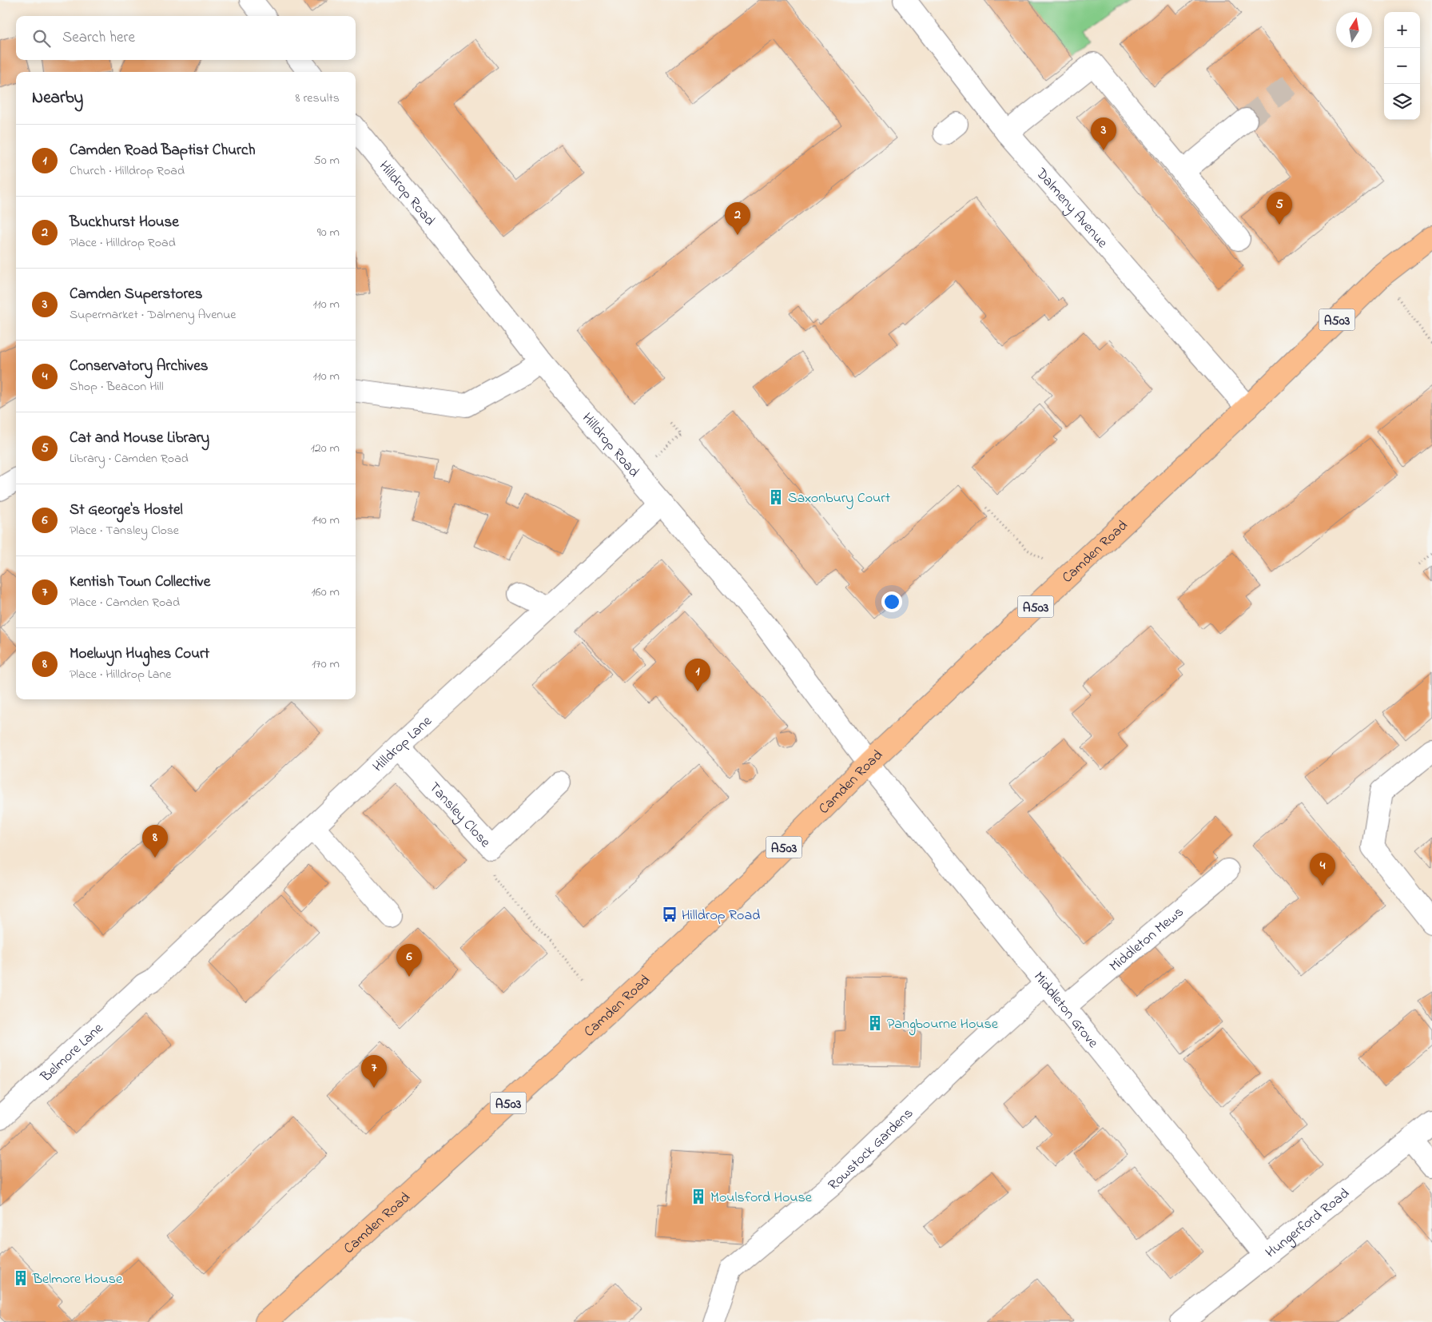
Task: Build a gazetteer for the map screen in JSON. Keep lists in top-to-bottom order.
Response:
{
  "streets": {
    "highway": ["A503", "Camden Road"],
    "street": [
      "Hilldrop Road",
      "Dalmeny Avenue",
      "Hilldrop Lane",
      "Tansley Close",
      "Middleton Mews",
      "Middleton Grove",
      "Belmore Lane",
      "Rowstock Gardens",
      "Hungerford Road"
    ]
  },
  "crossings": [
    ["Hilldrop Road", "Camden Road"],
    ["Hilldrop Road", "Hilldrop Lane"],
    ["Hilldrop Road", "Middleton Grove"],
    ["Dalmeny Avenue", "Camden Road"],
    ["Camden Road", "Middleton Grove"],
    ["Hilldrop Lane", "Tansley Close"],
    ["Hilldrop Lane", "Belmore Lane"],
    ["Middleton Mews", "Middleton Grove"],
    ["Middleton Grove", "Rowstock Gardens"],
    ["Middleton Grove", "Hungerford Road"]
  ],
  "places": {
    "building": [
      "Saxonbury Court",
      "Pangbourne House",
      "Moulsford House",
      "Belmore House"
    ],
    "bus stop": ["Hilldrop Road"]
  },
  "north": "top",
  "page": {
    "map_buttons": ["+", "−"],
    "search": "Search here",
    "heading": ["Nearby", "8 results"],
    "pins": [
      "3",
      "5",
      "2",
      "1",
      "8",
      "4",
      "6",
      "7"
    ],
    "list": [
      {
        "mark": "1",
        "name": "Camden Road Baptist Church",
        "note": "Church · Hilldrop Road",
        "value": "50 m"
      },
      {
        "mark": "2",
        "name": "Buckhurst House",
        "note": "Place · Hilldrop Road",
        "value": "90 m"
      },
      {
        "mark": "3",
        "name": "Camden Superstores",
        "note": "Supermarket · Dalmeny Avenue",
        "value": "110 m"
      },
      {
        "mark": "4",
        "name": "Conservatory Archives",
        "note": "Shop · Beacon Hill",
        "value": "110 m"
      },
      {
        "mark": "5",
        "name": "Cat and Mouse Library",
        "note": "Library · Camden Road",
        "value": "120 m"
      },
      {
        "mark": "6",
        "name": "St George's Hostel",
        "note": "Place · Tansley Close",
        "value": "140 m"
      },
      {
        "mark": "7",
        "name": "Kentish Town Collective",
        "note": "Place · Camden Road",
        "value": "160 m"
      },
      {
        "mark": "8",
        "name": "Moelwyn Hughes Court",
        "note": "Place · Hilldrop Lane",
        "value": "170 m"
      }
    ]
  }
}
